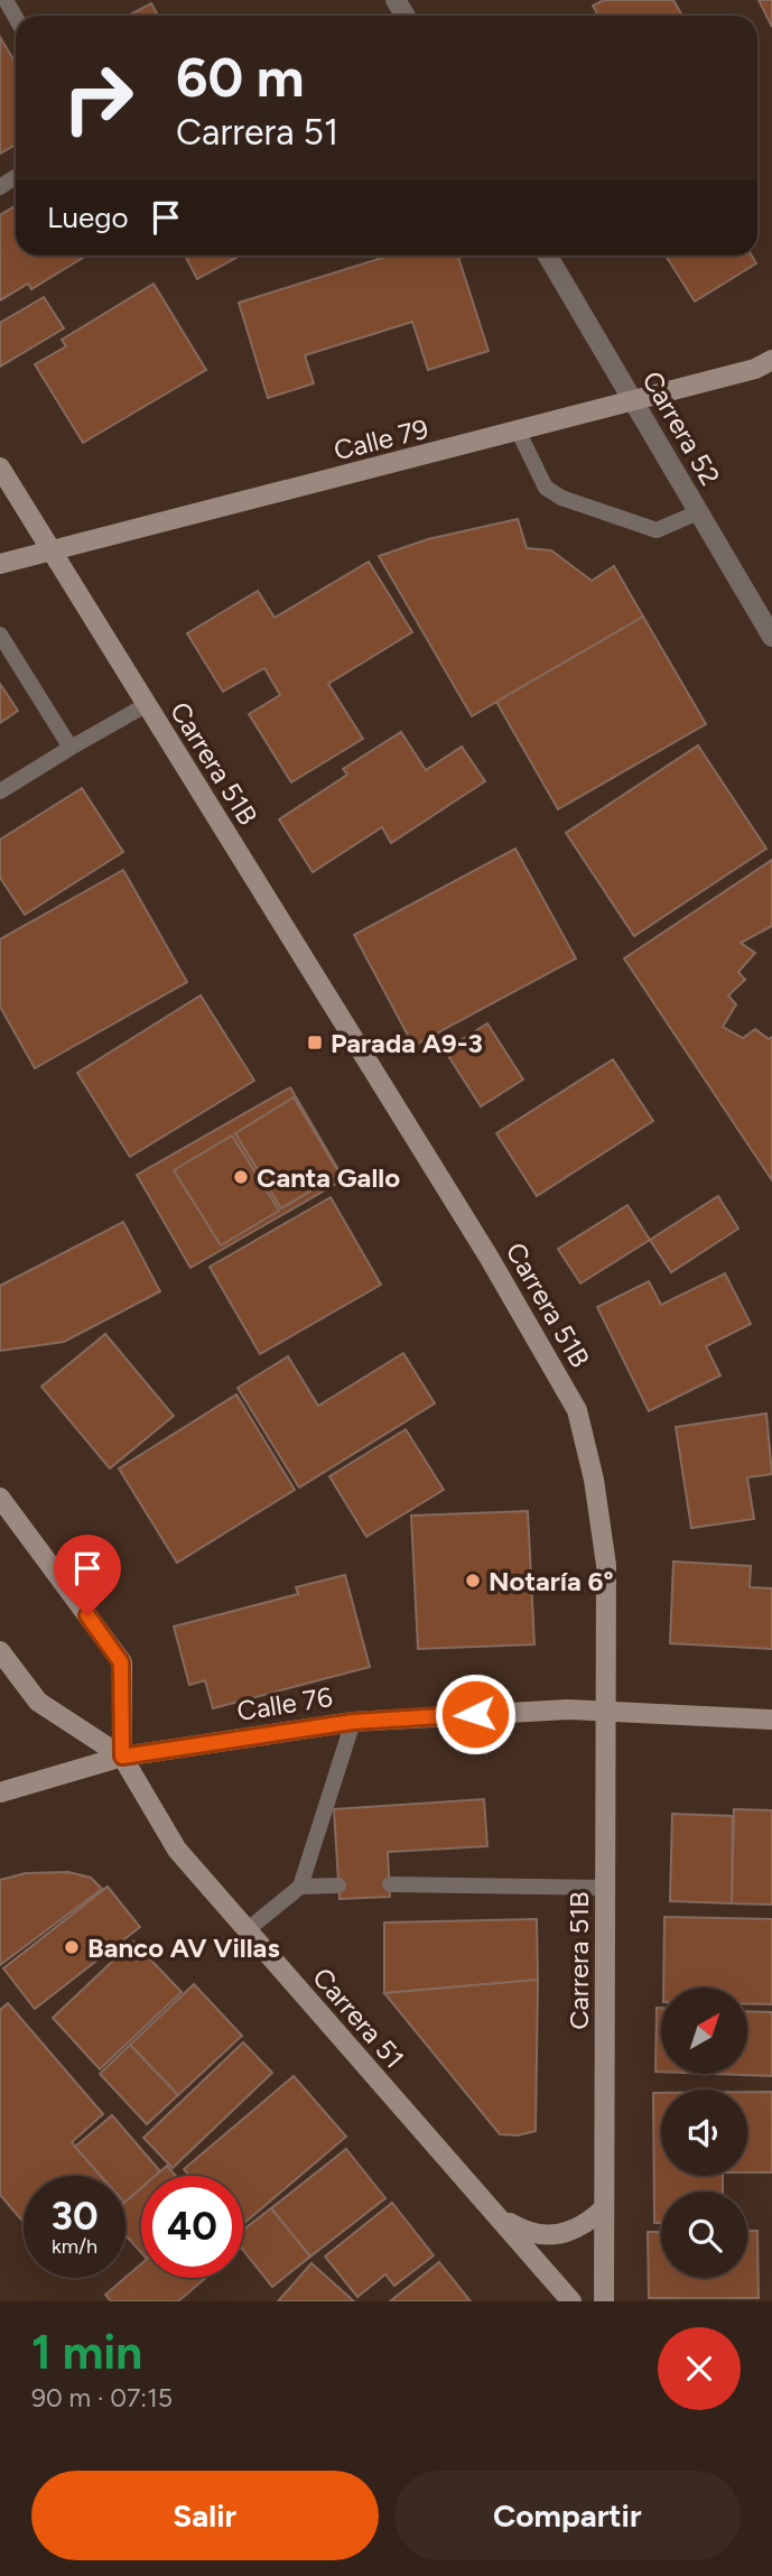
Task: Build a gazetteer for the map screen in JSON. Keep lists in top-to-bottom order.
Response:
{
  "streets": {
    "main road": [
      "Calle 79",
      "Carrera 51B",
      "Calle 76",
      "Carrera 51"
    ],
    "street": ["Carrera 52"]
  },
  "crossings": [
    ["Carrera 52", "Calle 79"],
    ["Calle 79", "Carrera 51B"],
    ["Carrera 51B", "Calle 76"],
    ["Calle 76", "Carrera 51"]
  ],
  "places": {
    "transit": ["Parada A9-3"],
    "other": ["Canta Gallo", "Notaría 6°", "Banco AV Villas"]
  },
  "north": "top right",
  "page": {
    "turn": ["60 m", "Carrera 51"],
    "then": "Luego",
    "speed": "30 km/h",
    "limit": "40",
    "heading": ["1 min", "90 m · 07:15"],
    "buttons": ["Salir", "Compartir"]
  }
}
